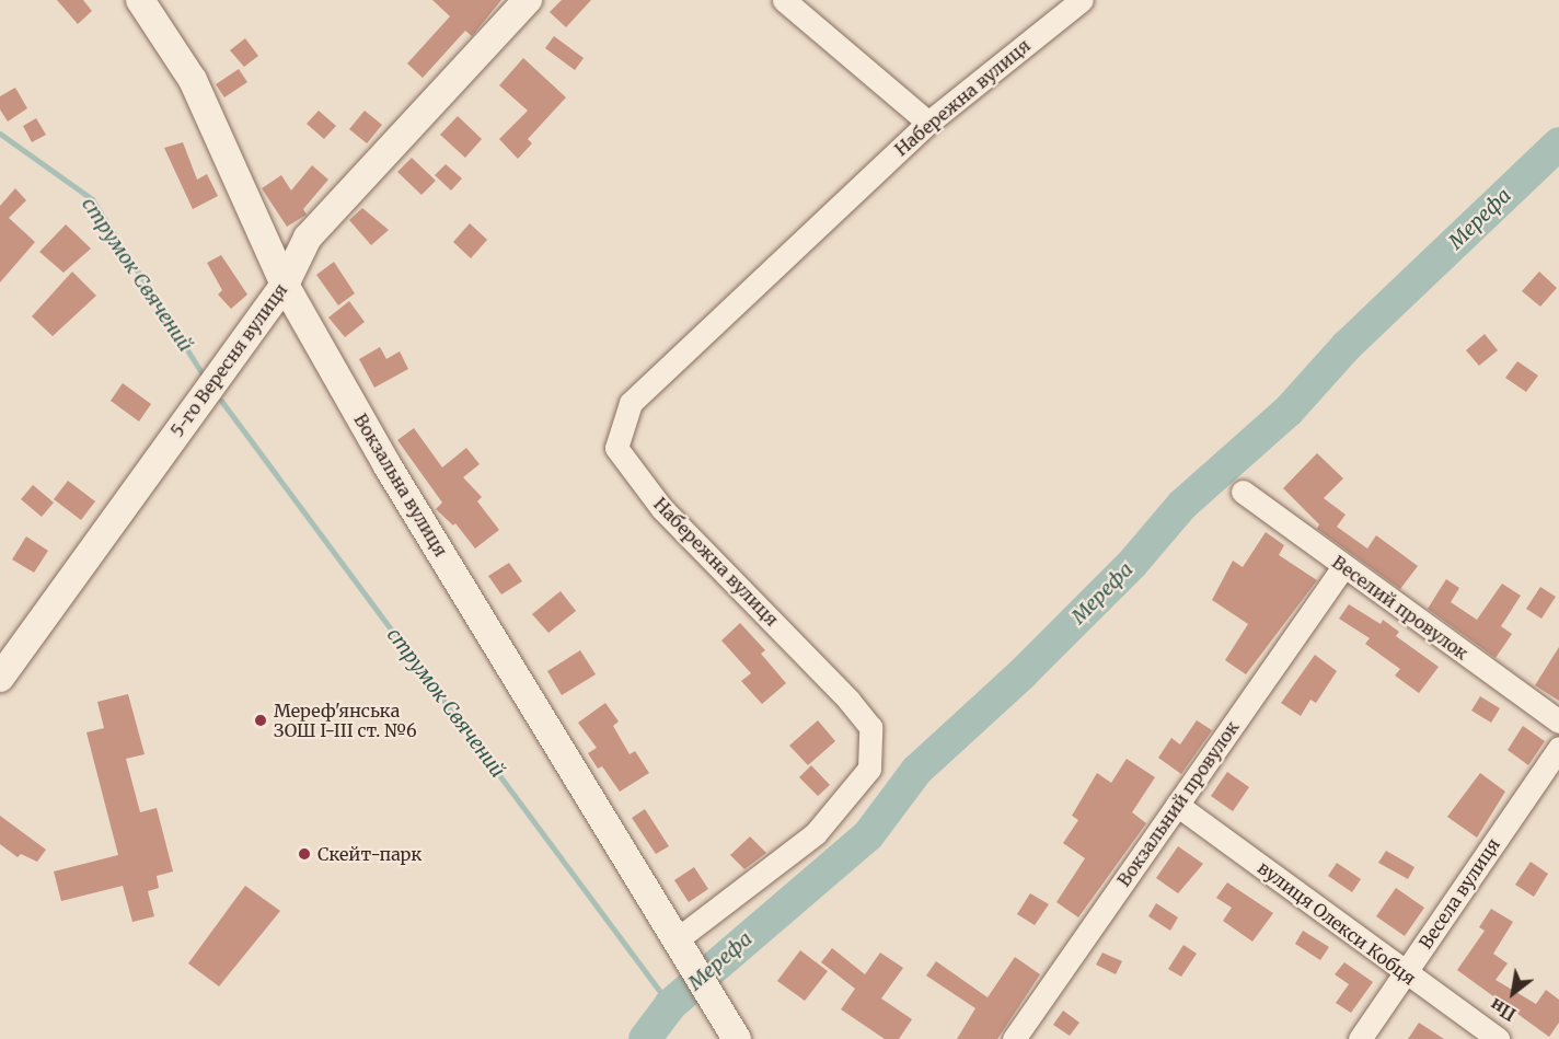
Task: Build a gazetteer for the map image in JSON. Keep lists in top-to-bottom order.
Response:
{
  "streets": {
    "street": [
      "Набережна вулиця",
      "5-го Вересня вулиця",
      "Вокзальна вулиця",
      "Веселий провулок",
      "Вокзальний провулок",
      "Весела вулиця",
      "вулиця Олекси Кобця"
    ]
  },
  "crossings": [
    ["Набережна вулиця", "Вокзальна вулиця"],
    ["5-го Вересня вулиця", "Вокзальна вулиця"],
    ["Веселий провулок", "Вокзальний провулок"],
    ["Вокзальний провулок", "вулиця Олекси Кобця"],
    ["Весела вулиця", "вулиця Олекси Кобця"]
  ],
  "water": ["Мерефа", "струмок Свячений"],
  "places": ["Мереф'янська ЗОШ І-ІІІ ст. №6", "Скейт-парк"],
  "north": "bottom left"
}
